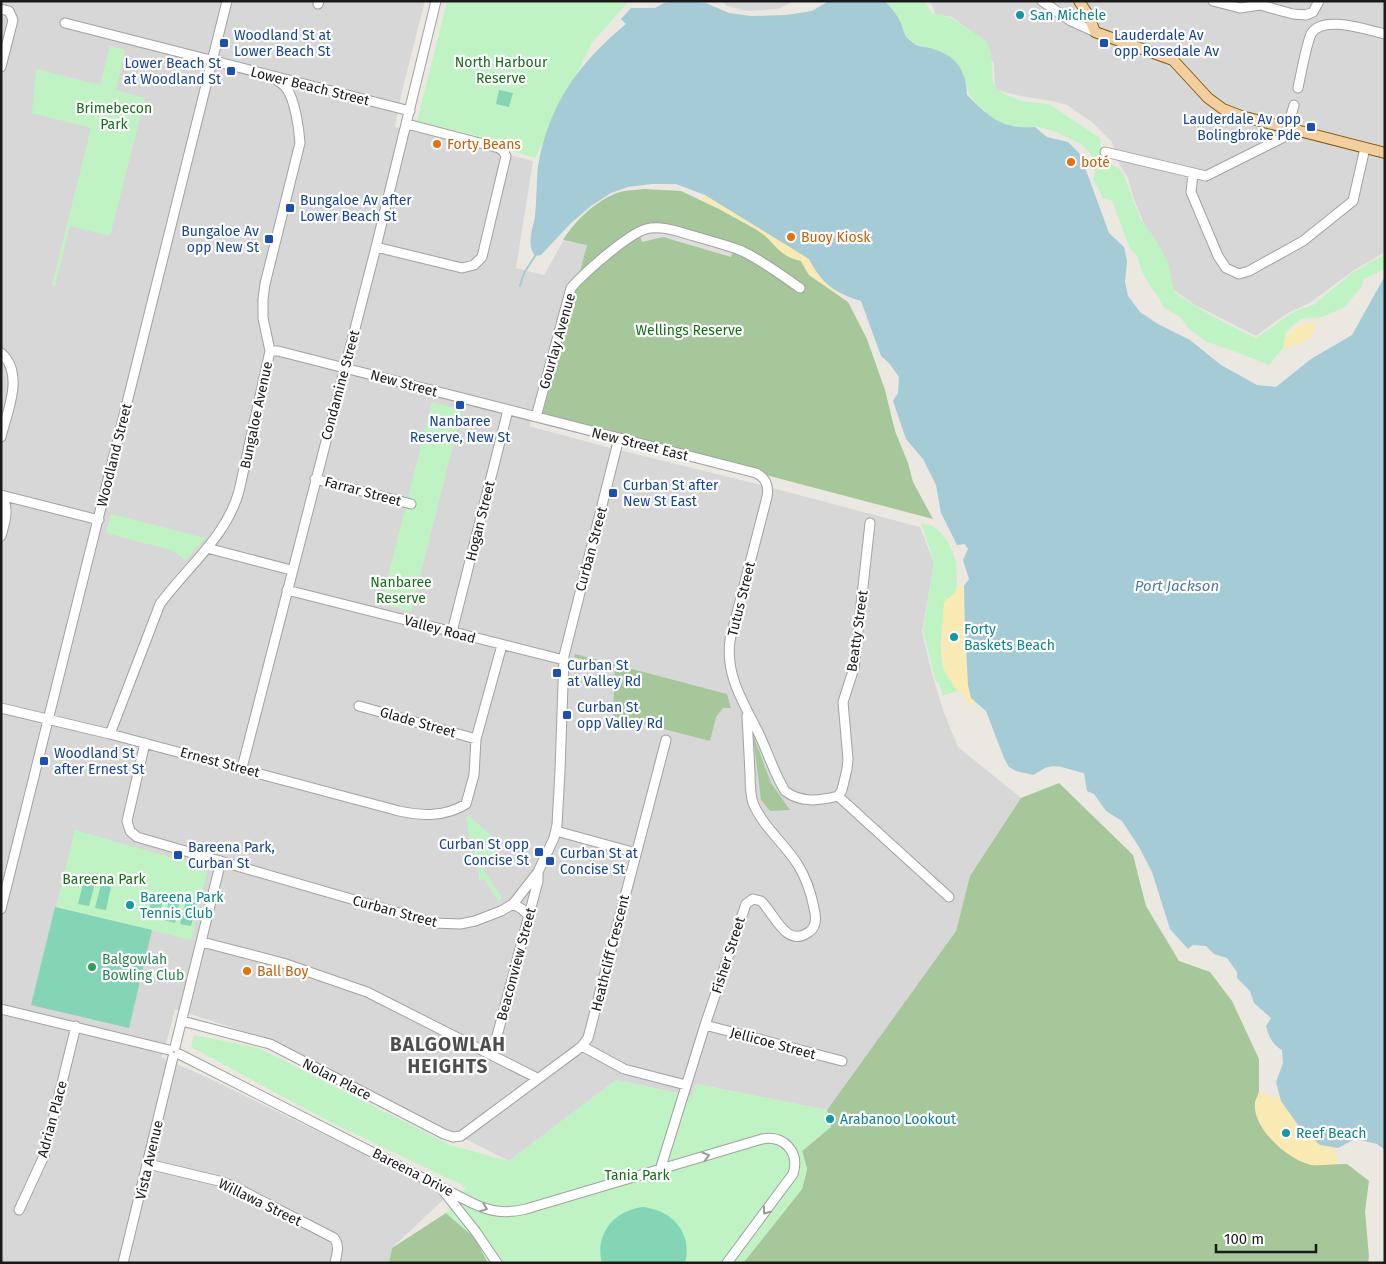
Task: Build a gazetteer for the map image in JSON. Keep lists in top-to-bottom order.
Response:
{
  "streets": {
    "street": [
      "Lower Beach Street",
      "Gourlay Avenue",
      "New Street",
      "Condamine Street",
      "Bungaloe Avenue",
      "New Street East",
      "Woodland Street",
      "Farrar Street",
      "Hogan Street",
      "Curban Street",
      "Tutus Street",
      "Valley Road",
      "Beatty Street",
      "Glade Street",
      "Ernest Street",
      "Heathcliff Crescent",
      "Fisher Street",
      "Beaconview Street",
      "Jellicoe Street",
      "Nolan Place",
      "Adrian Place",
      "Vista Avenue",
      "Bareena Drive",
      "Willawa Street"
    ]
  },
  "crossings": [
    ["Lower Beach Street", "Condamine Street"],
    ["Lower Beach Street", "Bungaloe Avenue"],
    ["Lower Beach Street", "Woodland Street"],
    ["Gourlay Avenue", "New Street East"],
    ["New Street", "Condamine Street"],
    ["New Street", "Bungaloe Avenue"],
    ["New Street", "New Street East"],
    ["New Street", "Hogan Street"],
    ["Condamine Street", "Farrar Street"],
    ["Condamine Street", "Valley Road"],
    ["Condamine Street", "Ernest Street"],
    ["Bungaloe Avenue", "Ernest Street"],
    ["New Street East", "Hogan Street"],
    ["New Street East", "Curban Street"],
    ["New Street East", "Tutus Street"],
    ["Woodland Street", "Ernest Street"],
    ["Hogan Street", "Valley Road"],
    ["Curban Street", "Valley Road"],
    ["Curban Street", "Ernest Street"],
    ["Curban Street", "Beaconview Street"],
    ["Curban Street", "Vista Avenue"],
    ["Tutus Street", "Beatty Street"],
    ["Tutus Street", "Fisher Street"],
    ["Glade Street", "Ernest Street"],
    ["Heathcliff Crescent", "Nolan Place"],
    ["Fisher Street", "Jellicoe Street"],
    ["Fisher Street", "Bareena Drive"],
    ["Nolan Place", "Vista Avenue"],
    ["Adrian Place", "Bareena Drive"],
    ["Vista Avenue", "Bareena Drive"],
    ["Vista Avenue", "Willawa Street"]
  ],
  "districts": ["BALGOWLAH HEIGHTS"],
  "water": ["Port Jackson"],
  "parks": [
    "North Harbour Reserve",
    "Brimebecon Park",
    "Wellings Reserve",
    "Nanbaree Reserve",
    "Bareena Park",
    "Tania Park"
  ],
  "places": {
    "other": [
      "San Michele",
      "Forty Beans",
      "boté",
      "Buoy Kiosk",
      "Forty Baskets Beach",
      "Bareena Park Tennis Club",
      "Balgowlah Bowling Club",
      "Ball Boy",
      "Arabanoo Lookout",
      "Reef Beach"
    ],
    "transit": [
      "Woodland St at Lower Beach St",
      "Lauderdale Av opp Rosedale Av",
      "Lower Beach St at Woodland St",
      "Lauderdale Av opp Bolingbroke Pde",
      "Bungaloe Av after Lower Beach St",
      "Bungaloe Av opp New St",
      "Nanbaree Reserve, New St",
      "Curban St after New St East",
      "Curban St at Valley Rd",
      "Curban St opp Valley Rd",
      "Woodland St after Ernest St",
      "Curban St opp Concise St",
      "Bareena Park, Curban St",
      "Curban St at Concise St"
    ]
  },
  "scale_bar": "100 m"
}
